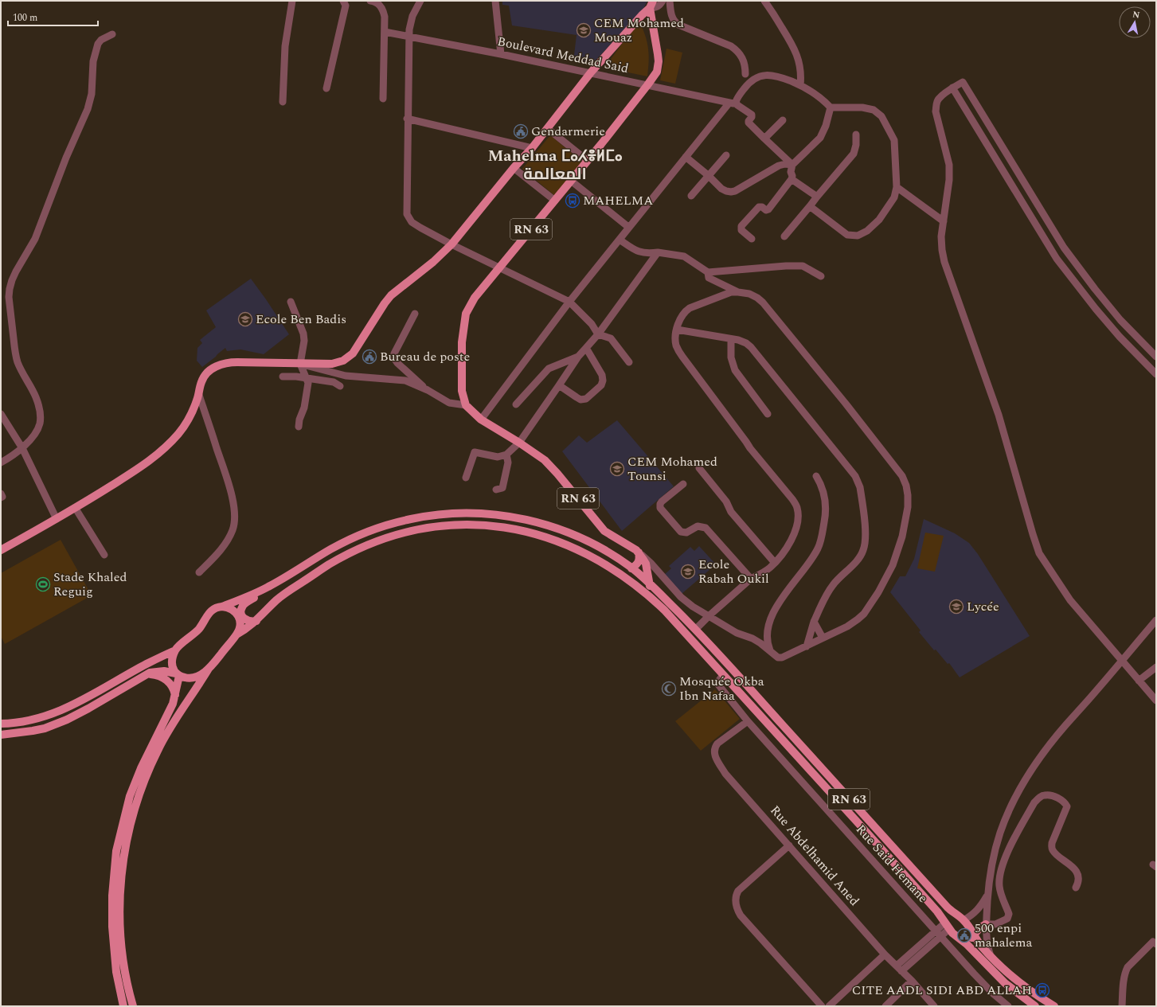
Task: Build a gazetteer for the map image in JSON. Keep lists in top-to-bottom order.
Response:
{
  "streets": {
    "main road": ["RN 63"],
    "street": ["Boulevard Meddad Said", "Rue Abdelhamid Aned", "Rue Said Hemane"]
  },
  "crossings": [
    ["Boulevard Meddad Said", "RN 63"],
    ["Rue Abdelhamid Aned", "Rue Said Hemane"]
  ],
  "districts": ["Mahelma ⵎⴰⵃⴻⵍⵎⴰ المعالمة"],
  "places": {
    "school or university": [
      "CEM Mohamed Mouaz",
      "Ecole Ben Badis",
      "CEM Mohamed Tounsi",
      "Ecole Rabah Oukil",
      "Lycée"
    ],
    "public building": ["Gendarmerie", "Bureau de poste", "500 enpi mahalema"],
    "bus stop": ["MAHELMA", "CITE AADL SIDI ABD ALLAH"],
    "sports": ["Stade Khaled Reguig"],
    "mosque": ["Mosquée Okba Ibn Nafaa"]
  },
  "scale_bar": "100 m",
  "north": "top"
}
